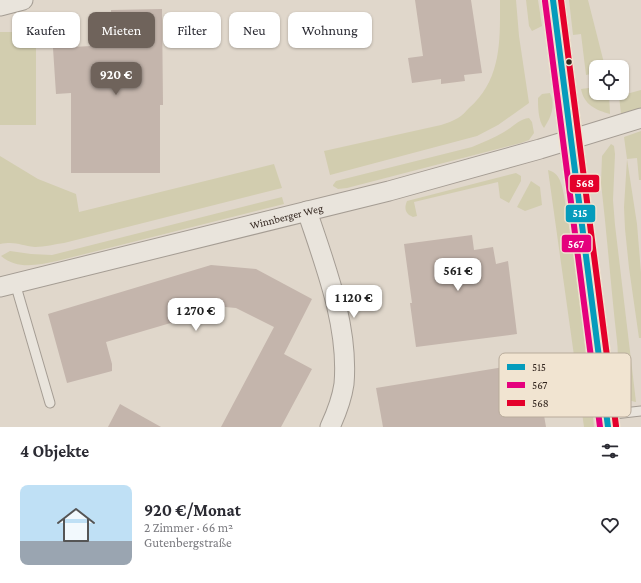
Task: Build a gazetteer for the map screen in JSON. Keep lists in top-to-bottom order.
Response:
{
  "streets": {
    "street": ["Winnberger Weg"]
  },
  "lines": ["transit line 515", "transit line 568", "transit line 567"],
  "legend": ["515", "567", "568"],
  "page": {
    "chip": [
      "Kaufen",
      "Mieten",
      "Filter",
      "Neu",
      "Wohnung"
    ],
    "price": [
      "920 €",
      "561 €",
      "1 120 €",
      "1 270 €"
    ],
    "heading": "4 Objekte",
    "list": [
      {
        "name": "920 €/Monat",
        "note": "2 Zimmer · 66 m² · Gutenbergstraße"
      }
    ]
  }
}
